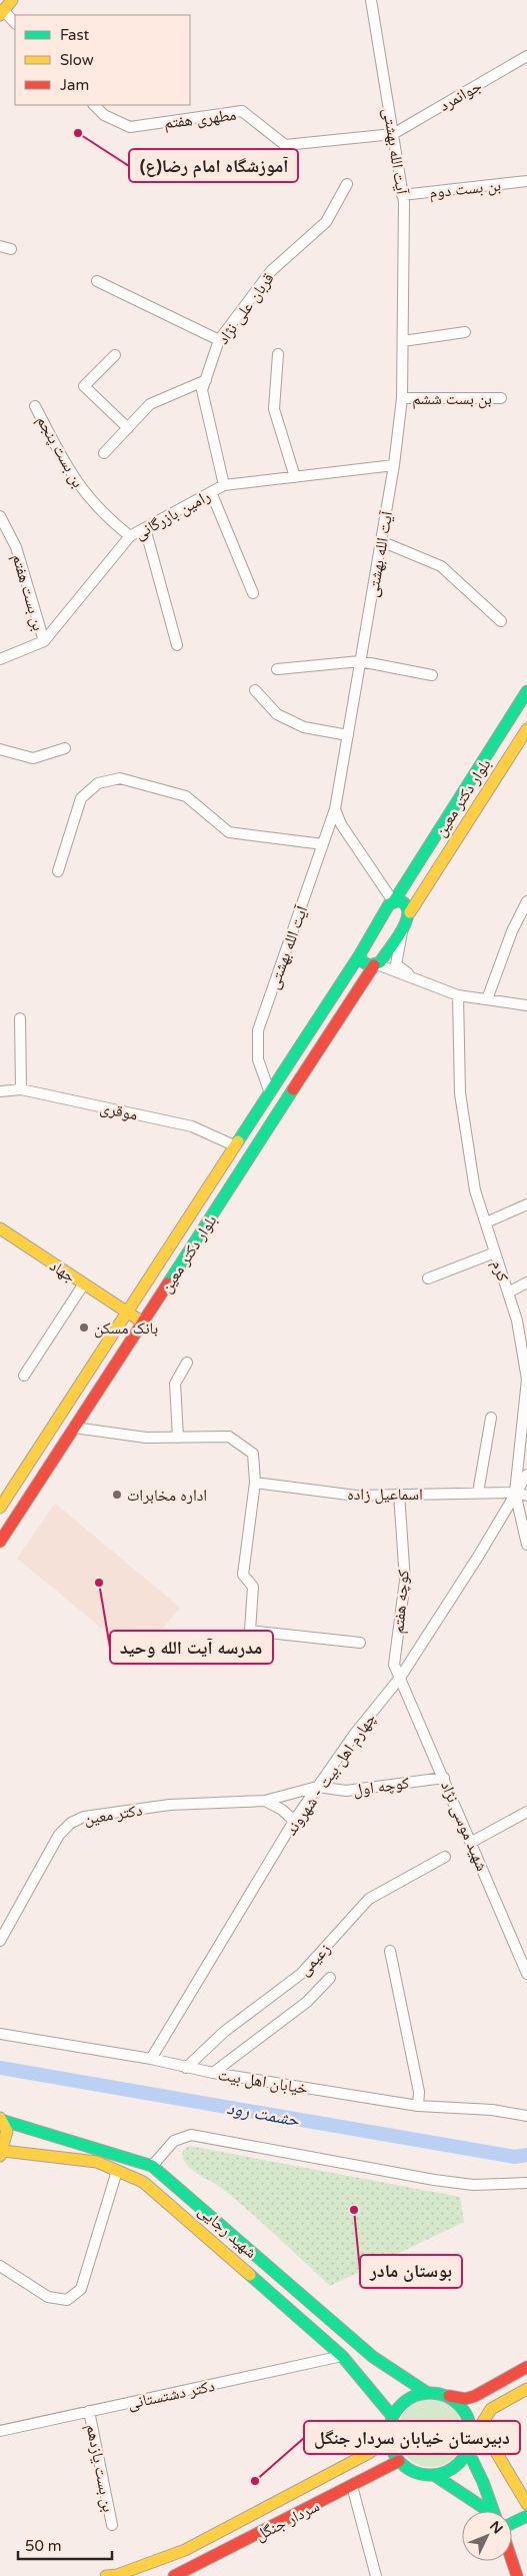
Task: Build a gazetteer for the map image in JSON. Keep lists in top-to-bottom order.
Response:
{
  "streets": {
    "main road": [
      "بلوار دکتر معین",
      "جهاد",
      "شهید رجایی",
      "سردار جنگل"
    ],
    "street": [
      "جوانمرد",
      "مطهری هفتم",
      "آیت الله بهشتی",
      "بن بست دوم",
      "قربان علی نژاد",
      "بن بست ششم",
      "بن بست پنجم",
      "رامین بازرگانی",
      "بن بست هفتم",
      "موقری",
      "کرم",
      "اسماعیل زاده",
      "کوچه هفتم",
      "چهارم اهل بیت - شهروند",
      "کوچه اول",
      "دکتر معین",
      "شهید موسی نژاد",
      "زعیمی",
      "خیابان اهل بیت",
      "دکتر دشتستانی",
      "بن بست یازدهم"
    ]
  },
  "crossings": [
    ["جوانمرد", "مطهری هفتم"],
    ["جوانمرد", "آیت الله بهشتی"],
    ["مطهری هفتم", "آیت الله بهشتی"],
    ["آیت الله بهشتی", "بن بست دوم"],
    ["آیت الله بهشتی", "بن بست ششم"],
    ["آیت الله بهشتی", "رامین بازرگانی"],
    ["آیت الله بهشتی", "بلوار دکتر معین"],
    ["قربان علی نژاد", "رامین بازرگانی"],
    ["بن بست پنجم", "رامین بازرگانی"],
    ["رامین بازرگانی", "بن بست هفتم"],
    ["بلوار دکتر معین", "موقری"],
    ["بلوار دکتر معین", "جهاد"],
    ["کرم", "اسماعیل زاده"],
    ["کرم", "چهارم اهل بیت - شهروند"],
    ["اسماعیل زاده", "کوچه هفتم"],
    ["اسماعیل زاده", "چهارم اهل بیت - شهروند"],
    ["کوچه هفتم", "چهارم اهل بیت - شهروند"],
    ["کوچه هفتم", "شهید موسی نژاد"],
    ["چهارم اهل بیت - شهروند", "کوچه اول"],
    ["چهارم اهل بیت - شهروند", "دکتر معین"],
    ["چهارم اهل بیت - شهروند", "شهید موسی نژاد"],
    ["چهارم اهل بیت - شهروند", "خیابان اهل بیت"],
    ["کوچه اول", "دکتر معین"],
    ["کوچه اول", "شهید موسی نژاد"],
    ["زعیمی", "خیابان اهل بیت"],
    ["شهید رجایی", "دکتر دشتستانی"],
    ["شهید رجایی", "سردار جنگل"],
    ["دکتر دشتستانی", "بن بست یازدهم"]
  ],
  "water": ["حشمت رود"],
  "places": [
    "آموزشگاه امام رضا(ع)",
    "بانک مسکن",
    "اداره مخابرات",
    "مدرسه آیت الله وحید",
    "بوستان مادر",
    "دبیرستان خیابان سردار جنگل"
  ],
  "legend": ["Fast", "Slow", "Jam"],
  "scale_bar": "50 m",
  "north": "top right"
}
